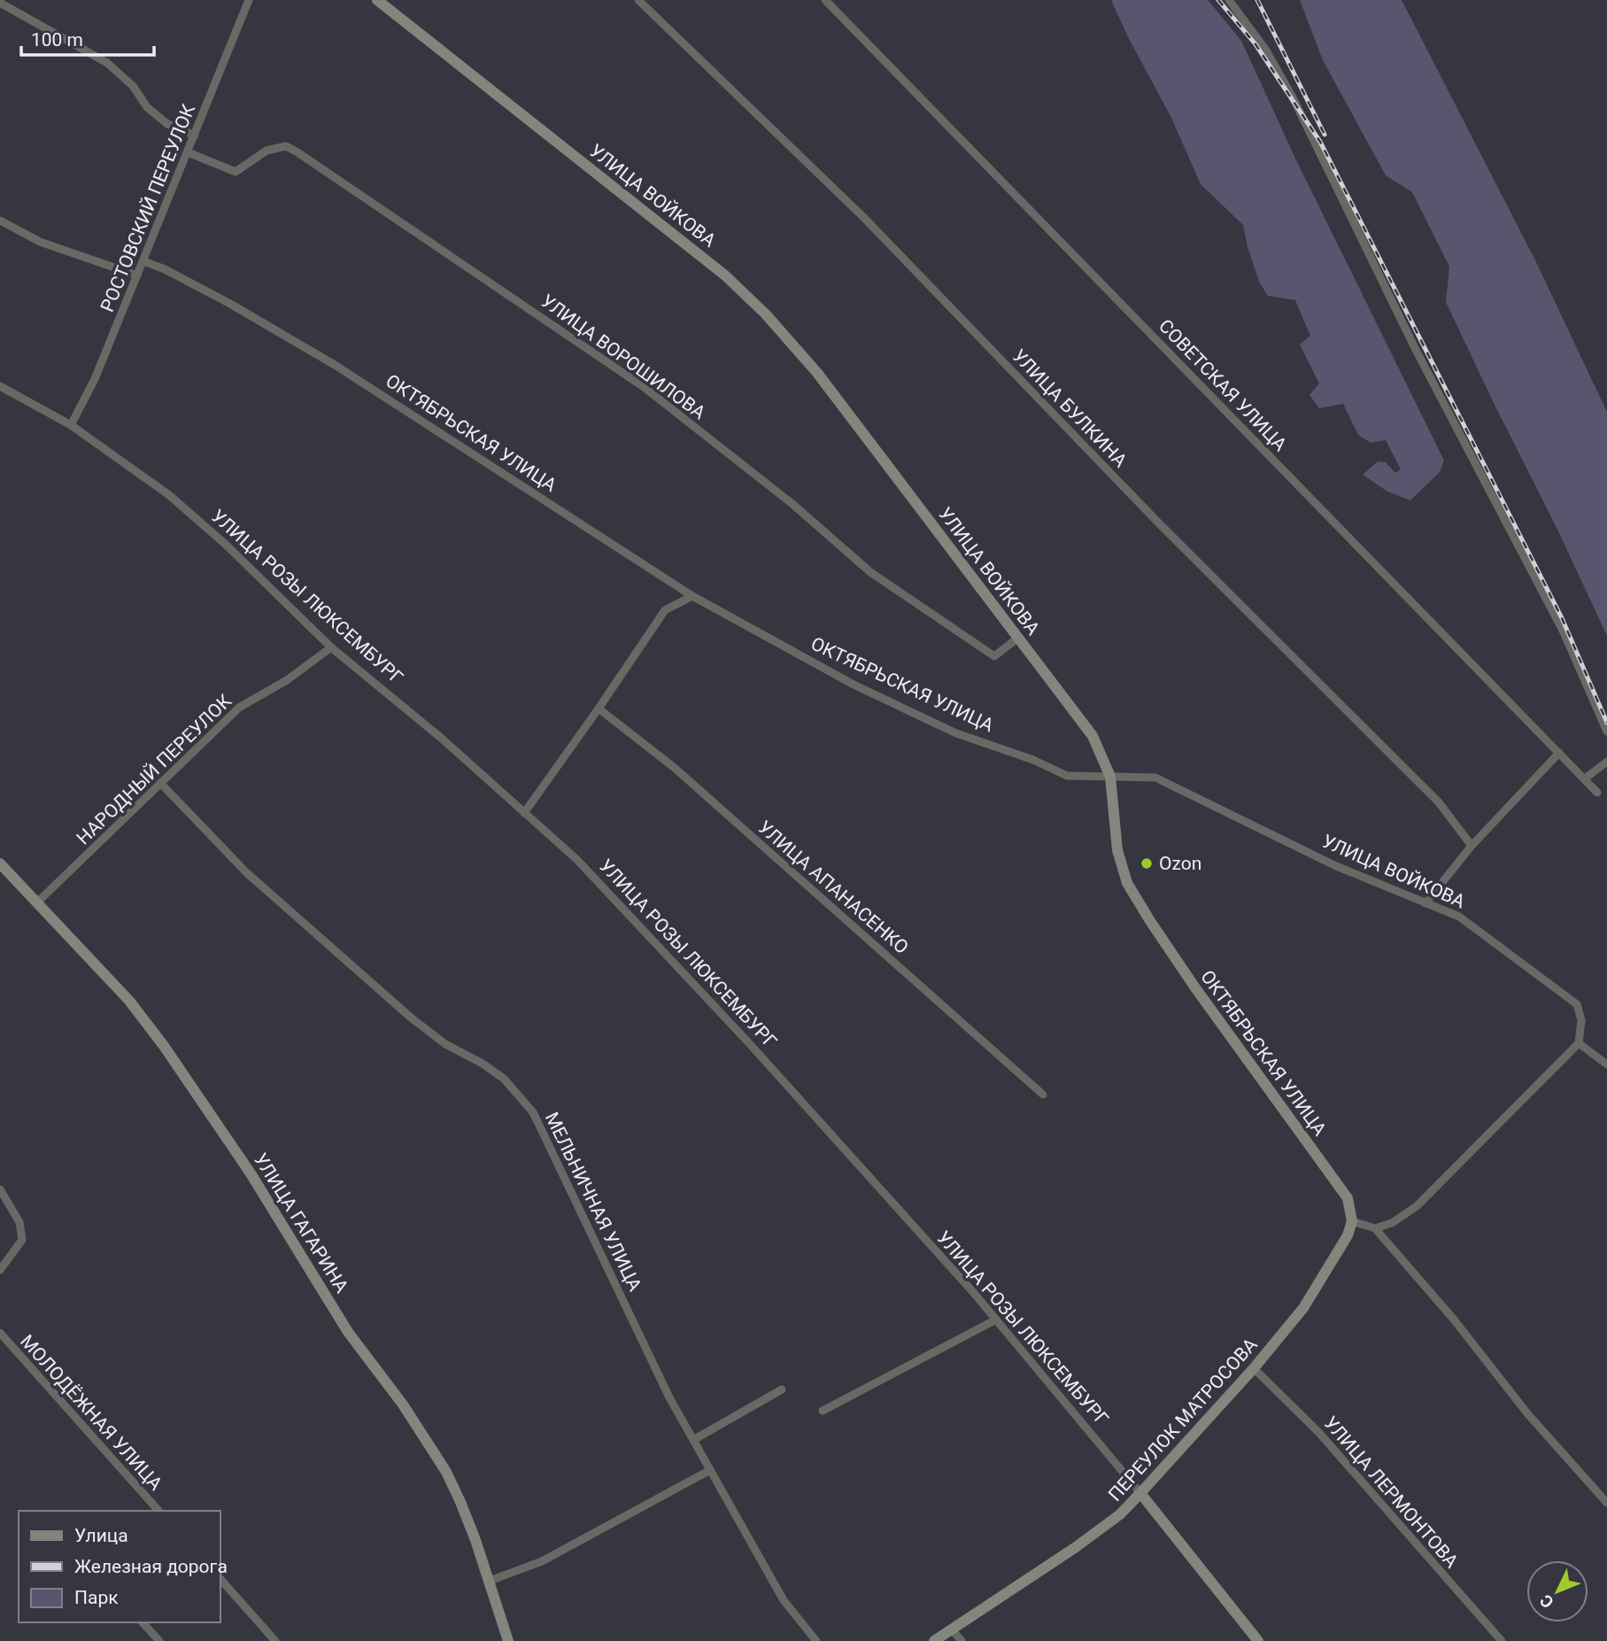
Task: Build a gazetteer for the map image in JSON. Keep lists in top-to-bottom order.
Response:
{
  "streets": {
    "main road": [
      "УЛИЦА ВОЙКОВА",
      "ОКТЯБРЬСКАЯ УЛИЦА",
      "УЛИЦА РОЗЫ ЛЮКСЕМБУРГ",
      "УЛИЦА ГАГАРИНА",
      "ПЕРЕУЛОК МАТРОСОВА"
    ],
    "street": [
      "РОСТОВСКИЙ ПЕРЕУЛОК",
      "УЛИЦА ВОРОШИЛОВА",
      "СОВЕТСКАЯ УЛИЦА",
      "УЛИЦА БУЛКИНА",
      "НАРОДНЫЙ ПЕРЕУЛОК",
      "УЛИЦА АПАНАСЕНКО",
      "МЕЛЬНИЧНАЯ УЛИЦА",
      "МОЛОДЁЖНАЯ УЛИЦА",
      "УЛИЦА ЛЕРМОНТОВА"
    ]
  },
  "crossings": [
    ["УЛИЦА ВОЙКОВА", "УЛИЦА ВОРОШИЛОВА"],
    ["УЛИЦА ВОЙКОВА", "ОКТЯБРЬСКАЯ УЛИЦА"],
    ["РОСТОВСКИЙ ПЕРЕУЛОК", "УЛИЦА ВОРОШИЛОВА"],
    ["РОСТОВСКИЙ ПЕРЕУЛОК", "ОКТЯБРЬСКАЯ УЛИЦА"],
    ["РОСТОВСКИЙ ПЕРЕУЛОК", "УЛИЦА РОЗЫ ЛЮКСЕМБУРГ"],
    ["ОКТЯБРЬСКАЯ УЛИЦА", "ПЕРЕУЛОК МАТРОСОВА"],
    ["УЛИЦА РОЗЫ ЛЮКСЕМБУРГ", "НАРОДНЫЙ ПЕРЕУЛОК"],
    ["УЛИЦА РОЗЫ ЛЮКСЕМБУРГ", "ПЕРЕУЛОК МАТРОСОВА"],
    ["НАРОДНЫЙ ПЕРЕУЛОК", "МЕЛЬНИЧНАЯ УЛИЦА"],
    ["НАРОДНЫЙ ПЕРЕУЛОК", "УЛИЦА ГАГАРИНА"],
    ["ПЕРЕУЛОК МАТРОСОВА", "УЛИЦА ЛЕРМОНТОВА"]
  ],
  "places": ["Ozon"],
  "legend": ["Улица", "Железная дорога", "Парк"],
  "scale_bar": "100 m",
  "north": "bottom left"
}
